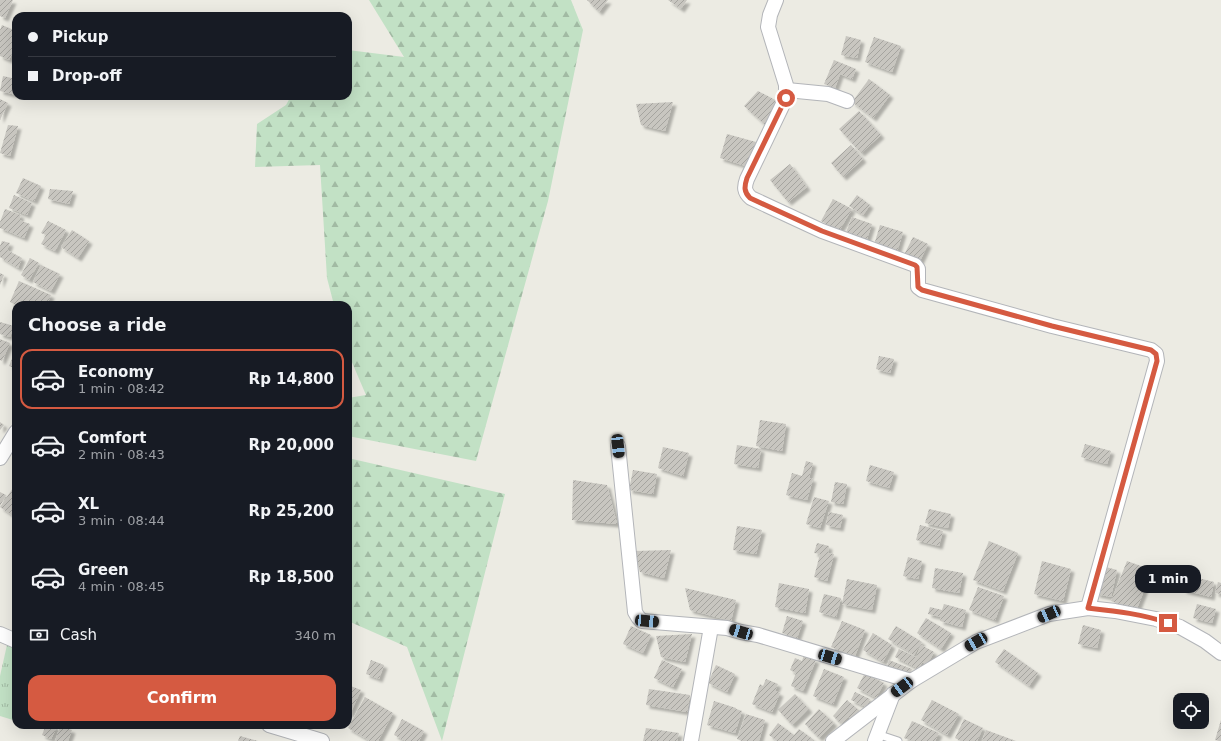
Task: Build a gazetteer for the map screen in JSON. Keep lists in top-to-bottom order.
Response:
{
  "page": {
    "banner": ["Pickup", "Drop-off"],
    "heading": "Choose a ride",
    "list": [
      {
        "name": "Economy",
        "note": "1 min · 08:42",
        "value": "Rp 14,800"
      },
      {
        "name": "Comfort",
        "note": "2 min · 08:43",
        "value": "Rp 20,000"
      },
      {
        "name": "XL",
        "note": "3 min · 08:44",
        "value": "Rp 25,200"
      },
      {
        "name": "Green",
        "note": "4 min · 08:45",
        "value": "Rp 18,500"
      }
    ],
    "bubble": "1 min",
    "pay": ["Cash", "340 m"],
    "buttons": "Confirm"
  }
}
